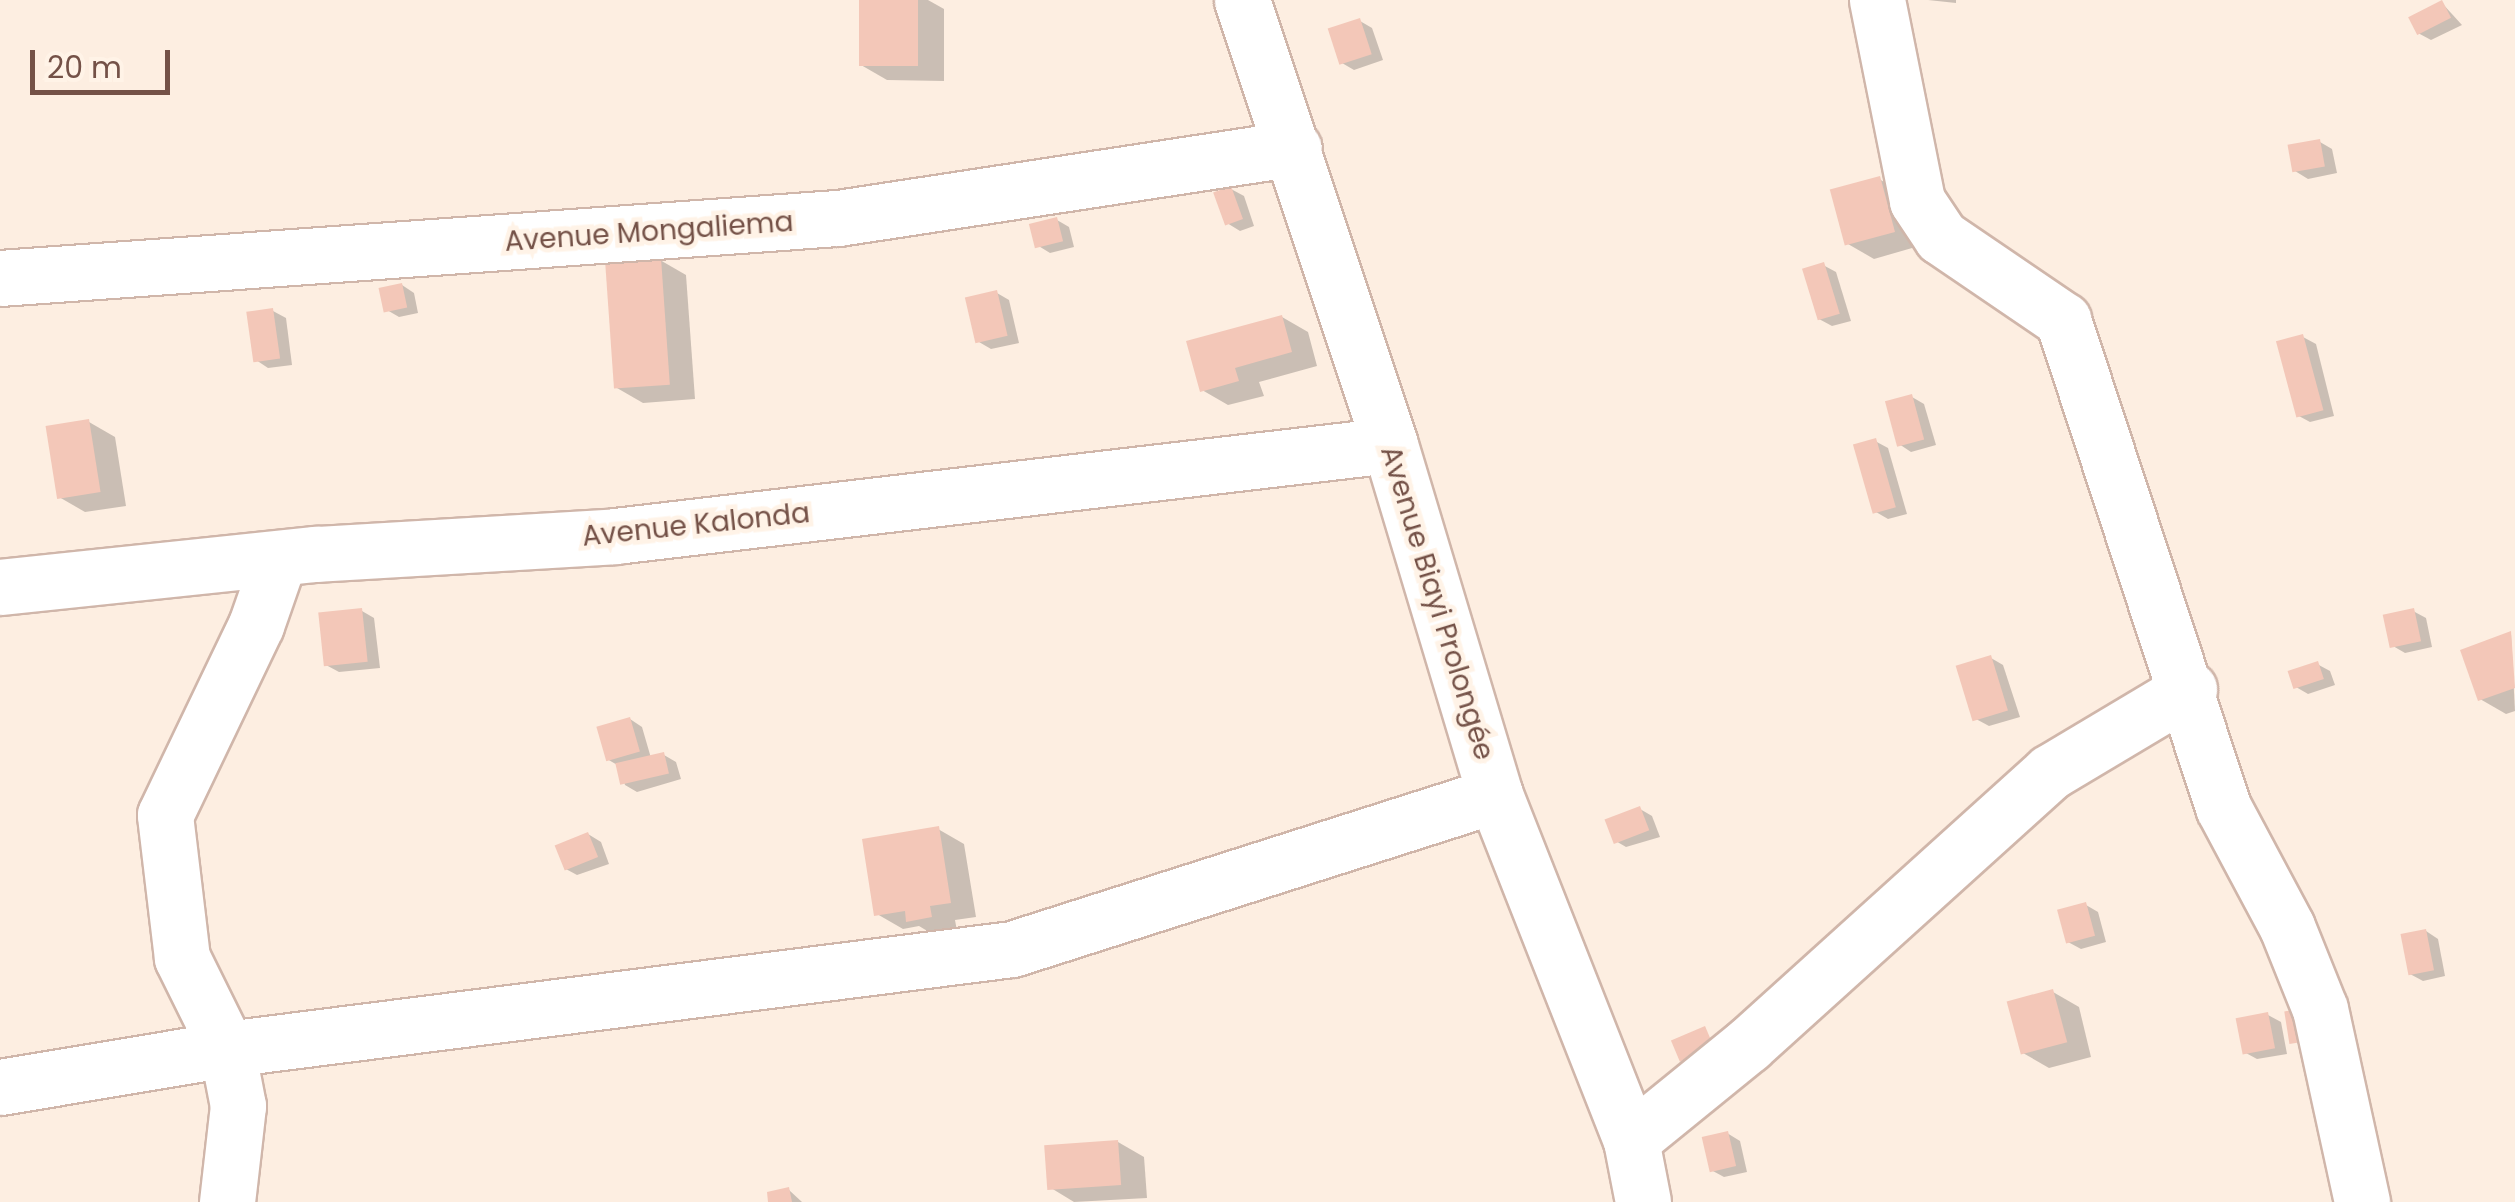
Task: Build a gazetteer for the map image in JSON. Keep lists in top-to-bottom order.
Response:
{
  "streets": {
    "street": ["Avenue Mongaliema", "Avenue Kalonda", "Avenue Biayi Prolongée"]
  },
  "crossings": [
    ["Avenue Mongaliema", "Avenue Biayi Prolongée"],
    ["Avenue Kalonda", "Avenue Biayi Prolongée"]
  ],
  "scale_bar": "20 m"
}
